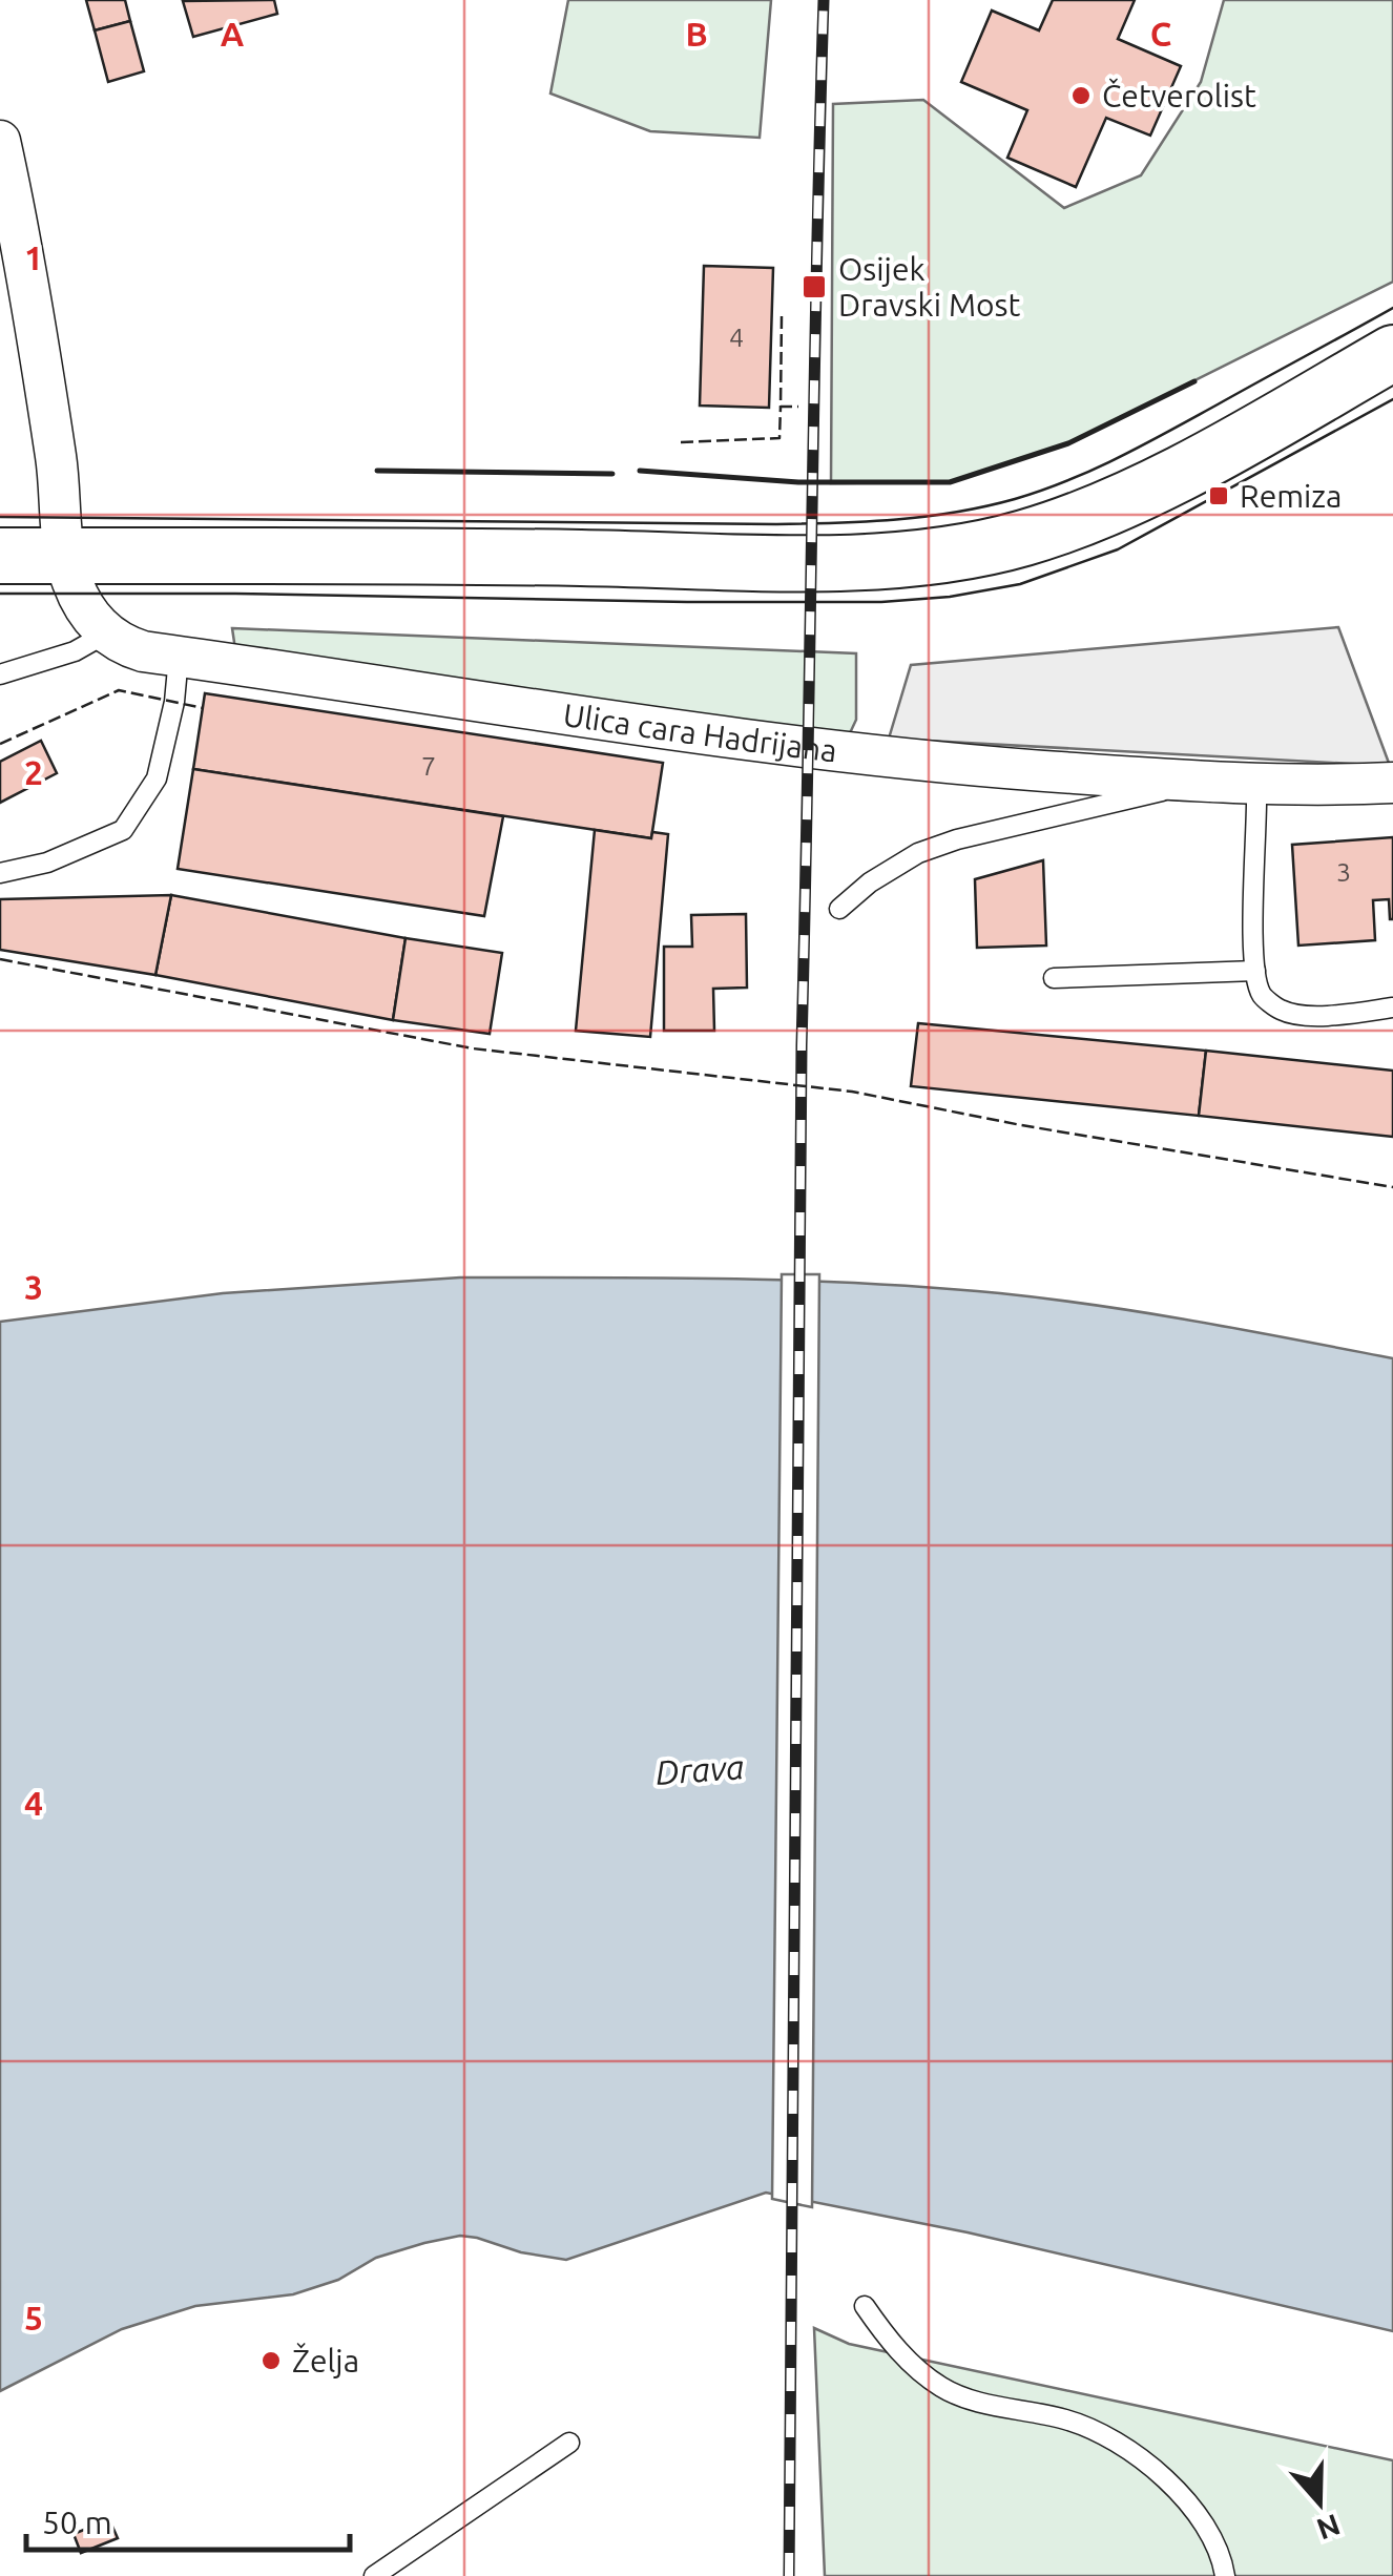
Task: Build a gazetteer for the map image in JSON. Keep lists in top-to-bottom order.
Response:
{
  "streets": {
    "street": ["Ulica cara Hadrijana"]
  },
  "water": ["Drava"],
  "places": {
    "other": ["Četverolist", "Želja"],
    "transit": ["Osijek Dravski Most", "Remiza"]
  },
  "house_numbers": ["4", "7", "3"],
  "scale_bar": "50 m",
  "north": "bottom",
  "grid": {
    "columns": ["A", "B", "C"],
    "rows": [
      "1",
      "2",
      "3",
      "4",
      "5"
    ]
  }
}
